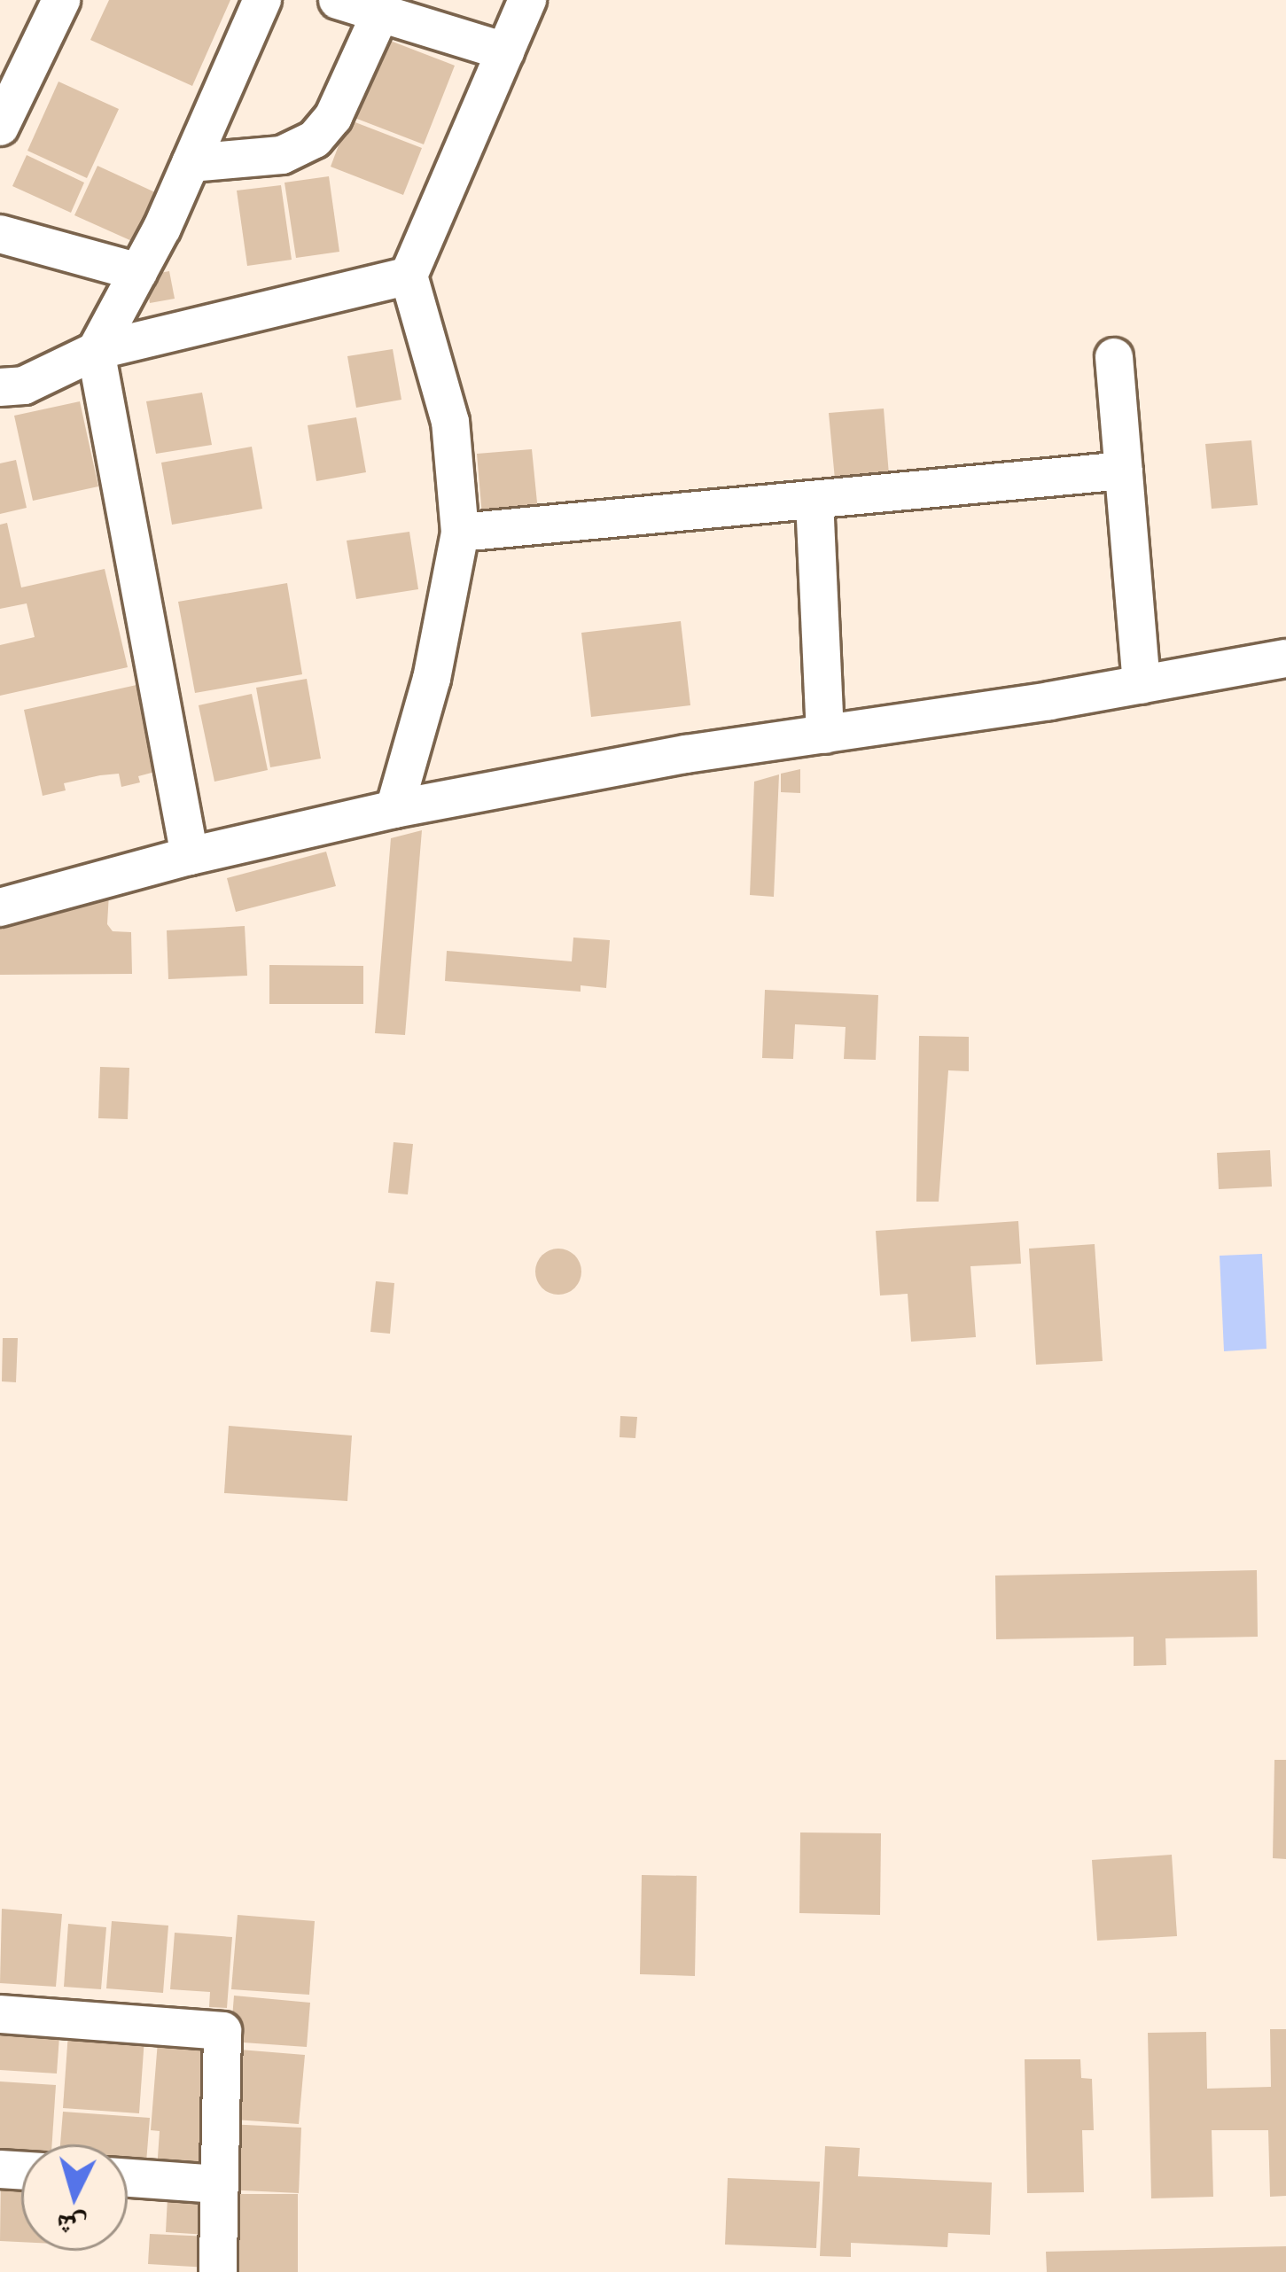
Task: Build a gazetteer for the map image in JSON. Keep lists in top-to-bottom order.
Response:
{
  "north": "bottom"
}
